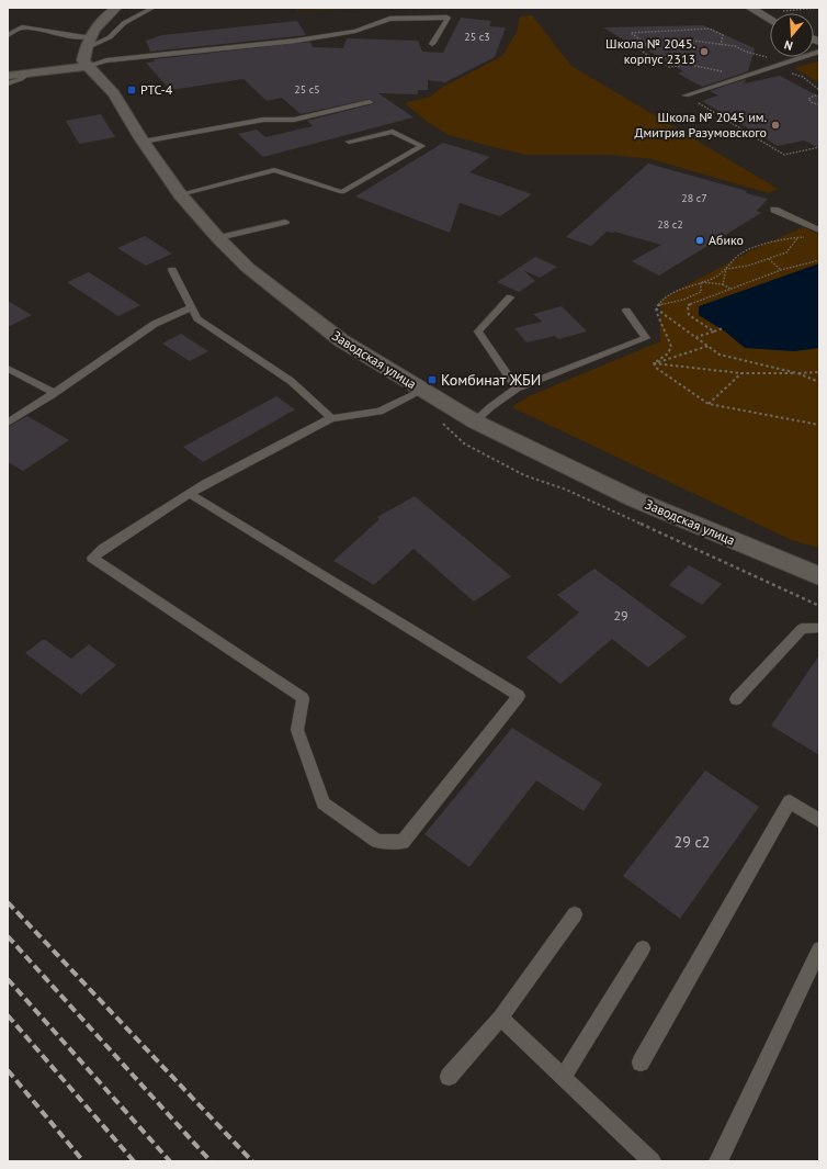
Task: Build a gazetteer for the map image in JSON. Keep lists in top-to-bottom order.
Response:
{
  "streets": {
    "street": ["Заводская улица"]
  },
  "places": {
    "other": ["Школа № 2045. корпус 2313", "Школа № 2045 им. Дмитрия Разумовского", "Абико"],
    "transit": ["РТС-4", "Комбинат ЖБИ"]
  },
  "house_numbers": [
    "25 с3",
    "25 с5",
    "28 с7",
    "28 с2",
    "29",
    "29 с2"
  ],
  "north": "bottom"
}
